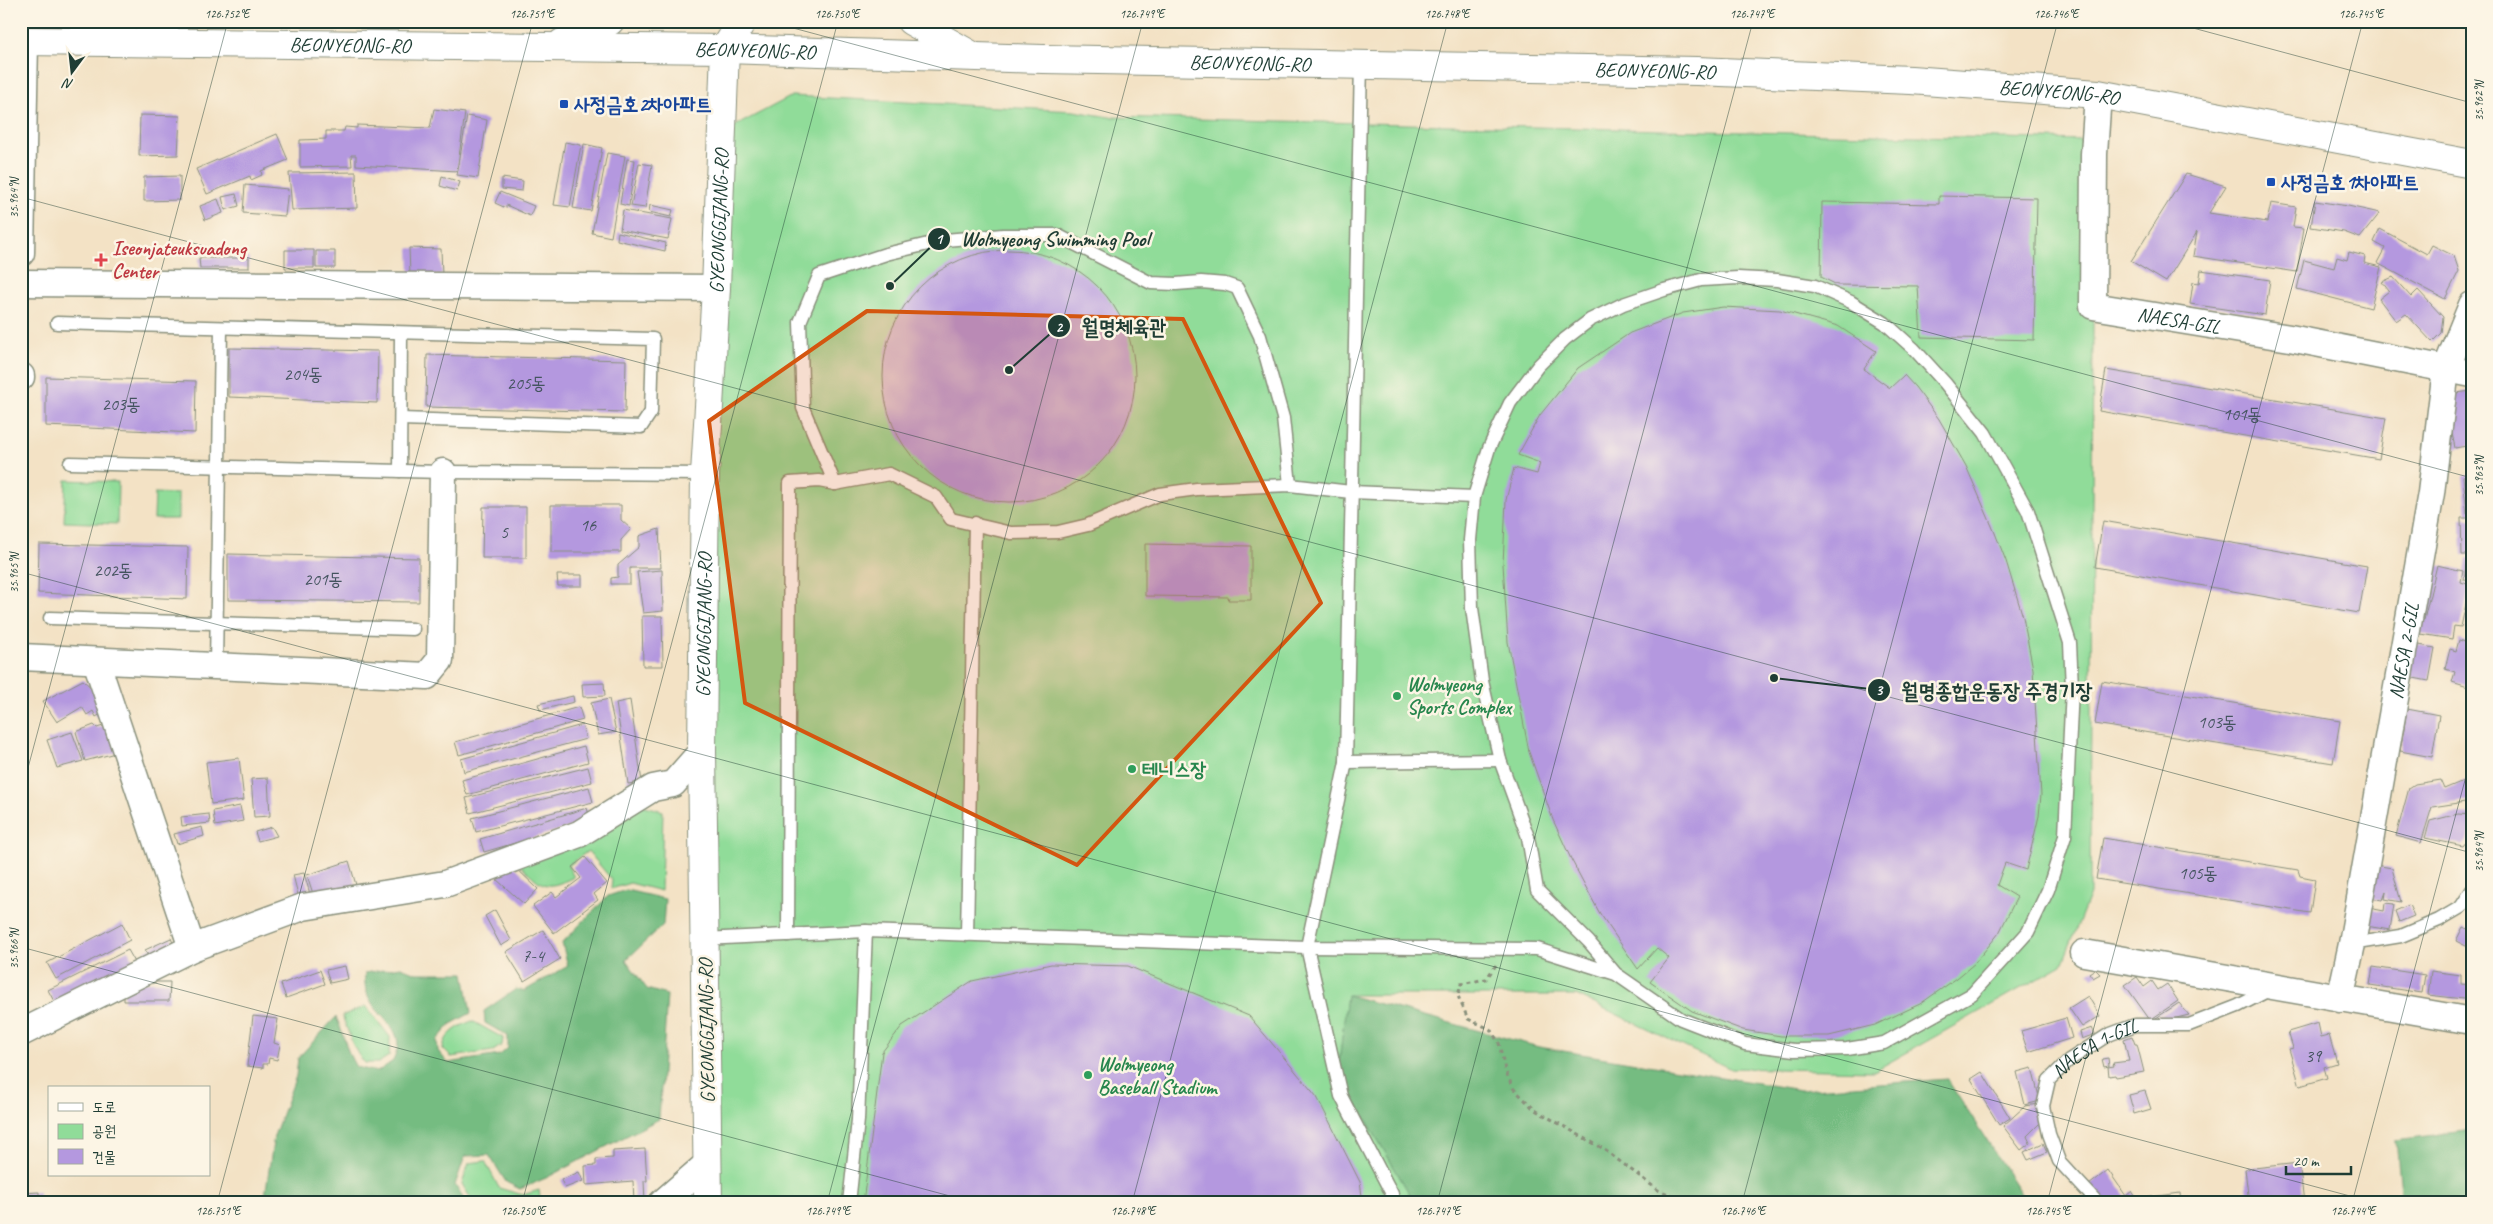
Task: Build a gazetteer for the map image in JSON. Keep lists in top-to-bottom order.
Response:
{
  "streets": {
    "main road": ["BEONYEONG-RO", "GYEONGGIJANG-RO"],
    "street": ["NAESA-GIL", "NAESA 2-GIL"],
    "lane": ["NAESA 1-GIL"]
  },
  "crossings": [
    ["BEONYEONG-RO", "GYEONGGIJANG-RO"],
    ["BEONYEONG-RO", "NAESA-GIL"],
    ["NAESA-GIL", "NAESA 2-GIL"]
  ],
  "places": {
    "transit": ["사정금호2차아파트", "사정금호1차아파트"],
    "health": ["Iseonjateuksuadong Center"],
    "other": [
      "Wolmyeong Swimming Pool",
      "월명체육관",
      "월명종합운동장 주경기장",
      "Wolmyeong Sports Complex",
      "테니스장",
      "Wolmyeong Baseball Stadium"
    ]
  },
  "house_numbers": [
    "204동",
    "205동",
    "203동",
    "101동",
    "16",
    "5",
    "202동",
    "201동",
    "103동",
    "105동",
    "7-4",
    "39"
  ],
  "legend": ["도로", "공원", "건물"],
  "scale_bar": "20 m",
  "north": "bottom",
  "coordinates": [
    "126.752°E",
    "126.751°E",
    "126.750°E",
    "126.749°E",
    "126.748°E",
    "126.747°E",
    "126.746°E",
    "126.745°E",
    "35.962°N",
    "35.964°N",
    "35.963°N",
    "35.965°N",
    "35.966°N",
    "126.744°E"
  ]
}
